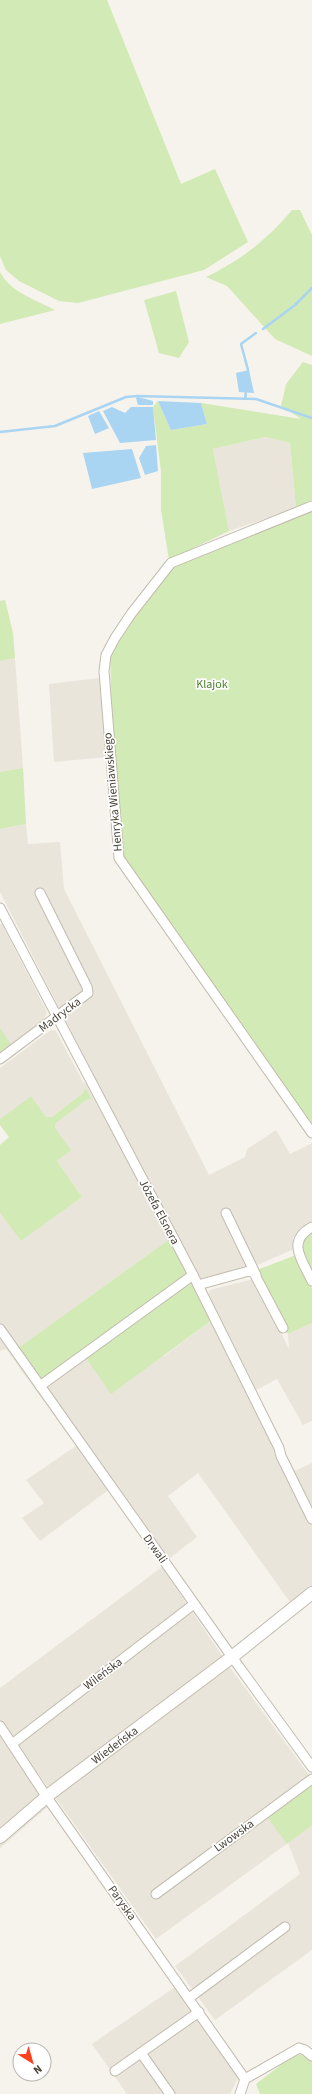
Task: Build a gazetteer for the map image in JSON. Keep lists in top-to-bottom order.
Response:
{
  "streets": {
    "street": [
      "Henryka Wieniawskiego",
      "Madrycka",
      "Józefa Elsnera",
      "Drwali",
      "Wileńska",
      "Wiedeńska",
      "Lwowska",
      "Paryska"
    ]
  },
  "crossings": [
    ["Madrycka", "Józefa Elsnera"],
    ["Drwali", "Wileńska"],
    ["Drwali", "Wiedeńska"],
    ["Wileńska", "Paryska"],
    ["Wiedeńska", "Paryska"]
  ],
  "parks": ["Klajok"],
  "north": "bottom right"
}
